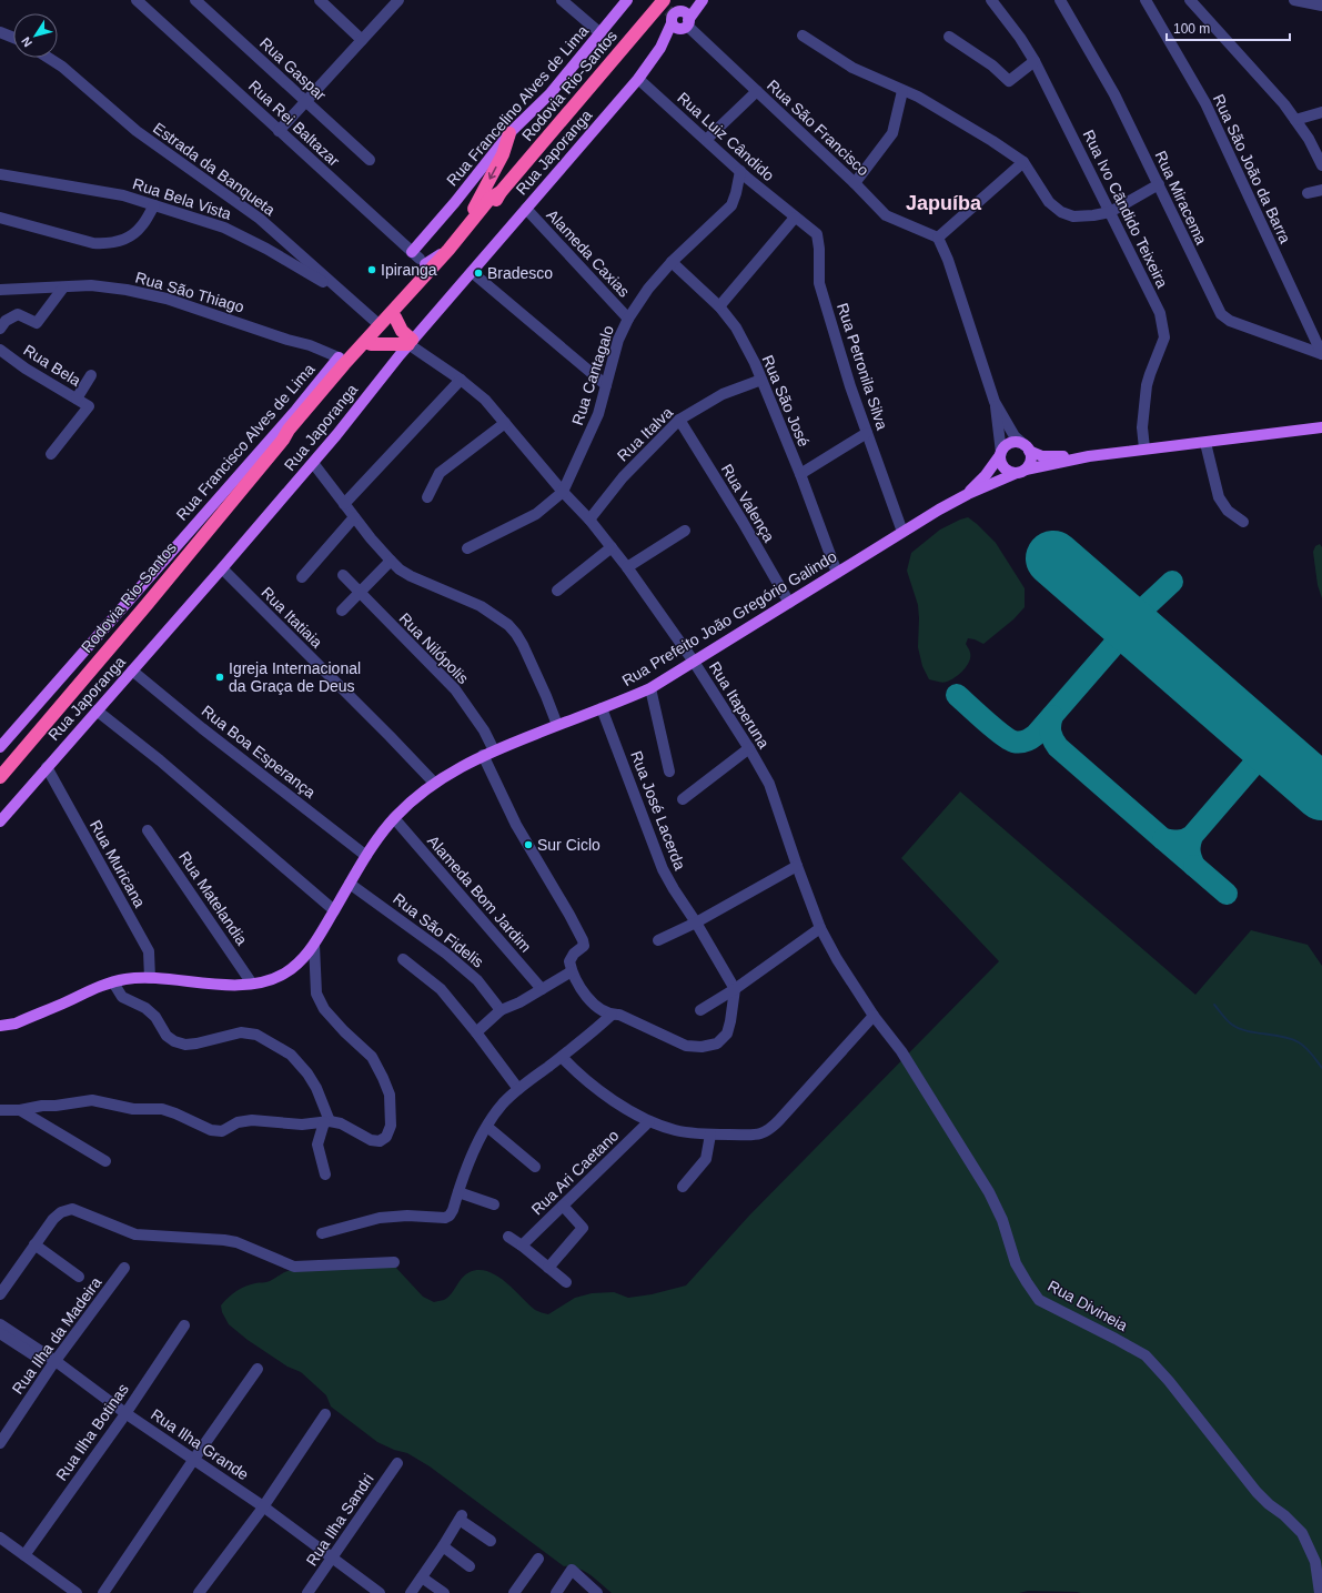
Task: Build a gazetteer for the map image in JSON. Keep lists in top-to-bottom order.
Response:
{
  "streets": {
    "highway": ["Rodovia Rio-Santos"],
    "main road": [
      "Rua Francelino Alves de Lima",
      "Rua Japoranga",
      "Rua Francisco Alves de Lima",
      "Rua Prefeito João Gregório Galindo"
    ],
    "street": [
      "Rua Gaspar",
      "Rua Rei Baltazar",
      "Rua São Francisco",
      "Rua Luiz Cândido",
      "Estrada da Banqueta",
      "Rua São João da Barra",
      "Rua Miracema",
      "Rua Bela Vista",
      "Rua Ivo Cãndido Teixeira",
      "Alameda Caxias",
      "Rua São Thiago",
      "Rua Bela",
      "Rua Petronila Silva",
      "Rua Cantagalo",
      "Rua São José",
      "Rua Italva",
      "Rua Valença",
      "Rua Itatiaia",
      "Rua Nilópolis",
      "Rua Itaperuna",
      "Rua Boa Esperança",
      "Rua José Lacerda",
      "Rua Muricana",
      "Alameda Bom Jardim",
      "Rua Matelandia",
      "Rua São Fidelis",
      "Rua Ari Caetano",
      "Rua Divineia",
      "Rua Ilha da Madeira",
      "Rua Ilha Botinas",
      "Rua Ilha Grande",
      "Rua Ilha Sandri"
    ]
  },
  "crossings": [
    ["Rodovia Rio-Santos", "Rua Francelino Alves de Lima"],
    ["Rodovia Rio-Santos", "Rua Rei Baltazar"],
    ["Rodovia Rio-Santos", "Estrada da Banqueta"],
    ["Rodovia Rio-Santos", "Rua São Thiago"],
    ["Rodovia Rio-Santos", "Rua Francisco Alves de Lima"],
    ["Rua Francelino Alves de Lima", "Rua Rei Baltazar"],
    ["Rua São Francisco", "Rua Japoranga"],
    ["Rua Luiz Cândido", "Rua Japoranga"],
    ["Rua Luiz Cândido", "Rua Petronila Silva"],
    ["Rua Luiz Cândido", "Rua Cantagalo"],
    ["Rua Japoranga", "Alameda Caxias"],
    ["Rua Japoranga", "Rua Itatiaia"],
    ["Rua Japoranga", "Rua Itaperuna"],
    ["Rua Japoranga", "Rua Boa Esperança"],
    ["Rua Japoranga", "Rua Muricana"],
    ["Estrada da Banqueta", "Rua Bela Vista"],
    ["Rua São João da Barra", "Rua Miracema"],
    ["Rua Ivo Cãndido Teixeira", "Rua Prefeito João Gregório Galindo"],
    ["Alameda Caxias", "Rua Cantagalo"],
    ["Rua São Thiago", "Rua Francisco Alves de Lima"],
    ["Rua Petronila Silva", "Rua Prefeito João Gregório Galindo"],
    ["Rua Cantagalo", "Rua São José"],
    ["Rua Cantagalo", "Rua Itaperuna"],
    ["Rua São José", "Rua Italva"],
    ["Rua São José", "Rua Prefeito João Gregório Galindo"],
    ["Rua Italva", "Rua Valença"],
    ["Rua Italva", "Rua Itaperuna"],
    ["Rua Valença", "Rua Prefeito João Gregório Galindo"],
    ["Rua Itatiaia", "Rua Prefeito João Gregório Galindo"],
    ["Rua Prefeito João Gregório Galindo", "Rua Nilópolis"],
    ["Rua Prefeito João Gregório Galindo", "Rua Itaperuna"],
    ["Rua Prefeito João Gregório Galindo", "Rua Boa Esperança"],
    ["Rua Prefeito João Gregório Galindo", "Rua José Lacerda"],
    ["Rua Prefeito João Gregório Galindo", "Rua Muricana"],
    ["Rua Prefeito João Gregório Galindo", "Alameda Bom Jardim"],
    ["Rua Prefeito João Gregório Galindo", "Rua Matelandia"],
    ["Rua Prefeito João Gregório Galindo", "Rua São Fidelis"],
    ["Rua Itaperuna", "Rua Divineia"],
    ["Rua Ilha da Madeira", "Rua Ilha Grande"],
    ["Rua Ilha Botinas", "Rua Ilha Grande"],
    ["Rua Ilha Grande", "Rua Ilha Sandri"]
  ],
  "districts": ["Japuíba"],
  "places": [
    "Ipiranga",
    "Bradesco",
    "Igreja Internacional da Graça de Deus",
    "Sur Ciclo"
  ],
  "scale_bar": "100 m",
  "north": "bottom left"
}
